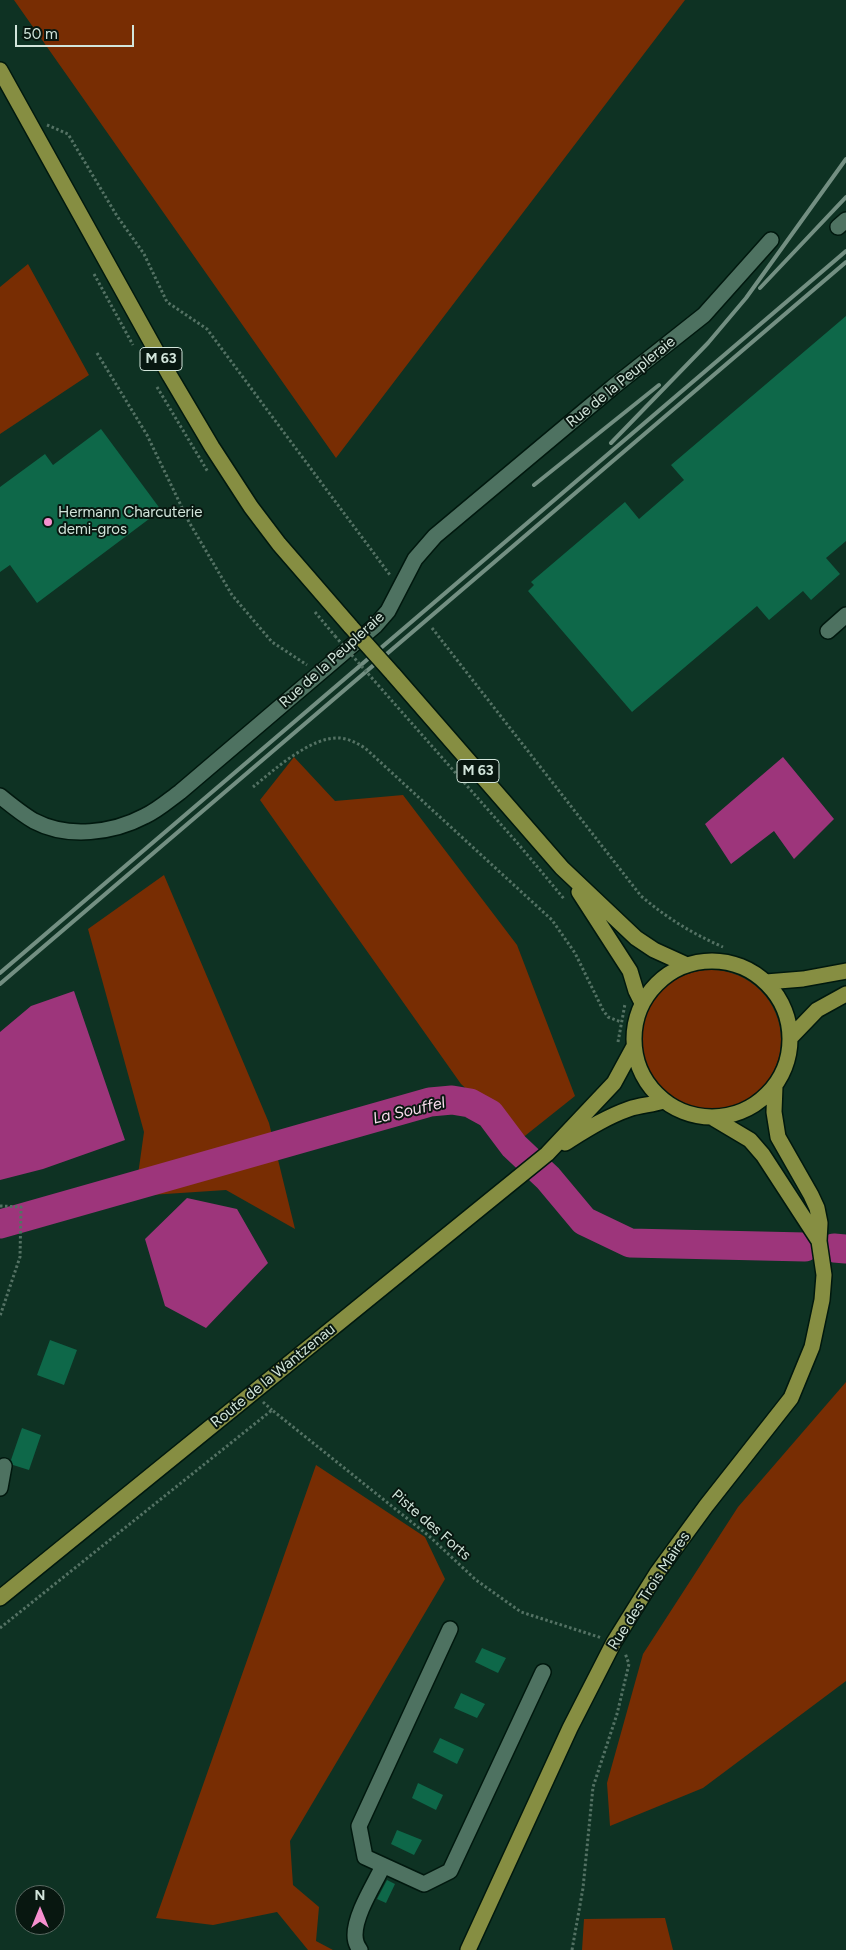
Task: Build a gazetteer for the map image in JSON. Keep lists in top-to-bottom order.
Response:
{
  "streets": {
    "main road": ["M 63", "Route de la Wantzenau", "Rue des Trois Maires"],
    "street": ["Rue de la Peupleraie"],
    "path": ["Piste des Forts"]
  },
  "crossings": [
    ["M 63", "Route de la Wantzenau"],
    ["M 63", "Rue des Trois Maires"],
    ["Route de la Wantzenau", "Rue des Trois Maires"],
    ["Piste des Forts", "Rue des Trois Maires"]
  ],
  "water": ["La Souffel"],
  "places": ["Hermann Charcuterie demi-gros"],
  "scale_bar": "50 m",
  "north": "top"
}
